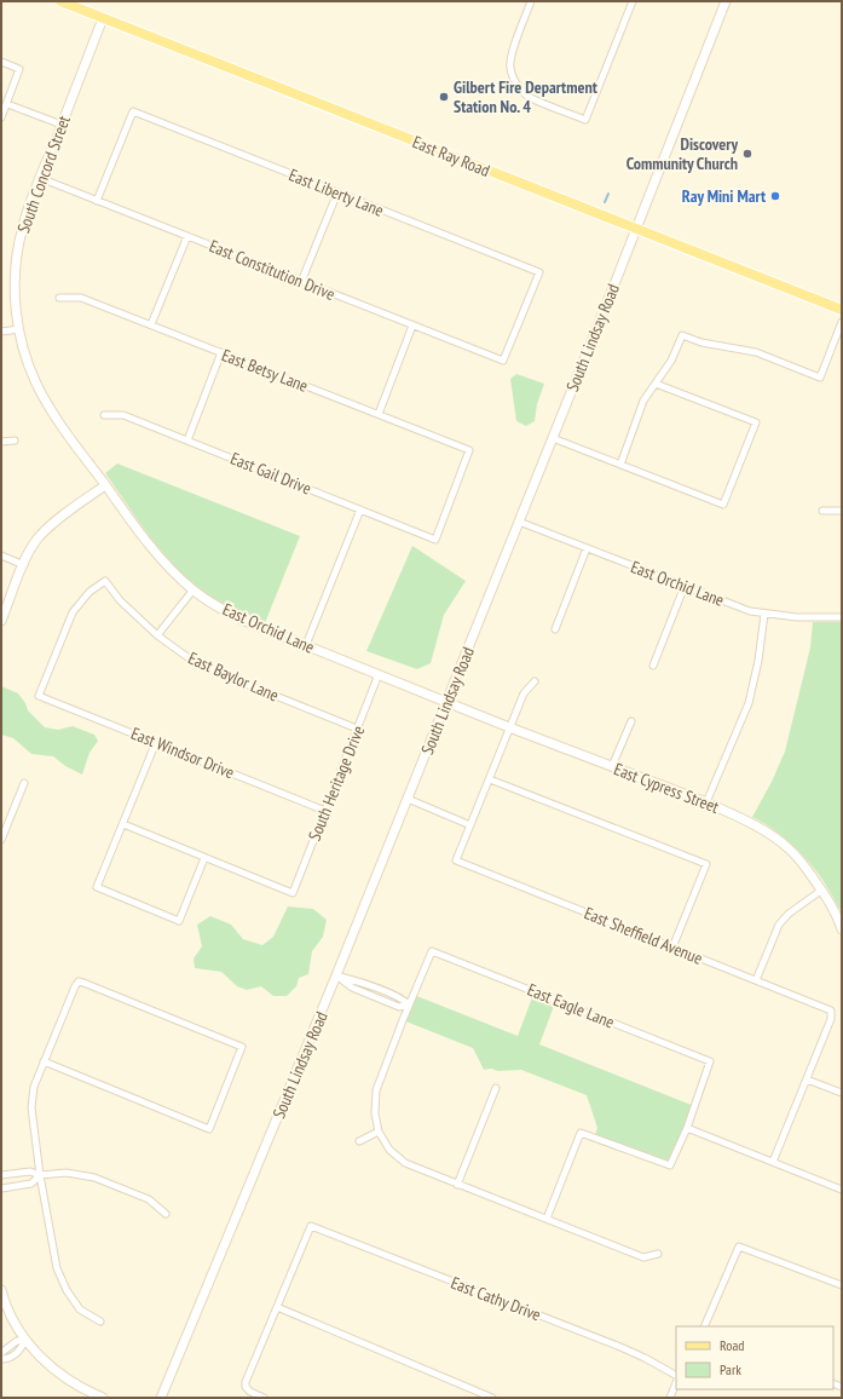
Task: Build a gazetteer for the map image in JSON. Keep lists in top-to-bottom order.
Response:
{
  "streets": {
    "main road": ["East Ray Road"],
    "street": [
      "South Concord Street",
      "East Liberty Lane",
      "East Constitution Drive",
      "South Lindsay Road",
      "East Betsy Lane",
      "East Gail Drive",
      "East Orchid Lane",
      "East Baylor Lane",
      "East Windsor Drive",
      "South Heritage Drive",
      "East Cypress Street",
      "East Sheffield Avenue",
      "East Eagle Lane",
      "East Cathy Drive"
    ]
  },
  "crossings": [
    ["East Ray Road", "South Concord Street"],
    ["East Ray Road", "South Lindsay Road"],
    ["South Concord Street", "East Constitution Drive"],
    ["South Concord Street", "East Orchid Lane"],
    ["East Liberty Lane", "East Constitution Drive"],
    ["South Lindsay Road", "East Orchid Lane"],
    ["South Lindsay Road", "East Cypress Street"],
    ["East Betsy Lane", "East Gail Drive"],
    ["East Orchid Lane", "South Heritage Drive"],
    ["East Orchid Lane", "East Cypress Street"],
    ["East Baylor Lane", "East Windsor Drive"],
    ["East Baylor Lane", "South Heritage Drive"],
    ["East Windsor Drive", "South Heritage Drive"]
  ],
  "places": ["Gilbert Fire Department Station No. 4", "Discovery Community Church", "Ray Mini Mart"],
  "legend": ["Road", "Park"]
}
